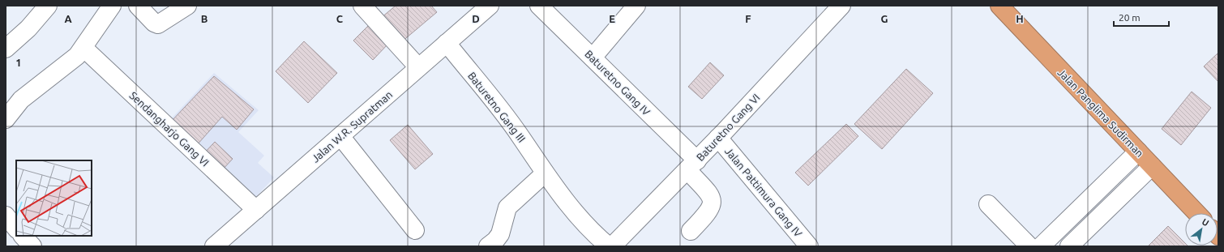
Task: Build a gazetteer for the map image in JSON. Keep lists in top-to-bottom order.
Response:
{
  "streets": {
    "highway": ["Jalan Panglima Sudirman"],
    "street": [
      "Baturetno Gang IV",
      "Baturetno Gang III",
      "Jalan W.R. Supratman",
      "Baturetno Gang VI",
      "Sendangharjo Gang VI",
      "Jalan Pattimura Gang IV"
    ]
  },
  "crossings": [
    ["Baturetno Gang IV", "Baturetno Gang VI"],
    ["Baturetno Gang III", "Jalan W.R. Supratman"],
    ["Baturetno Gang III", "Baturetno Gang VI"],
    ["Jalan W.R. Supratman", "Sendangharjo Gang VI"],
    ["Baturetno Gang VI", "Jalan Pattimura Gang IV"]
  ],
  "scale_bar": "20 m",
  "north": "top right",
  "grid": {
    "columns": [
      "A",
      "B",
      "C",
      "D",
      "E",
      "F",
      "G",
      "H"
    ],
    "rows": ["1"]
  }
}
